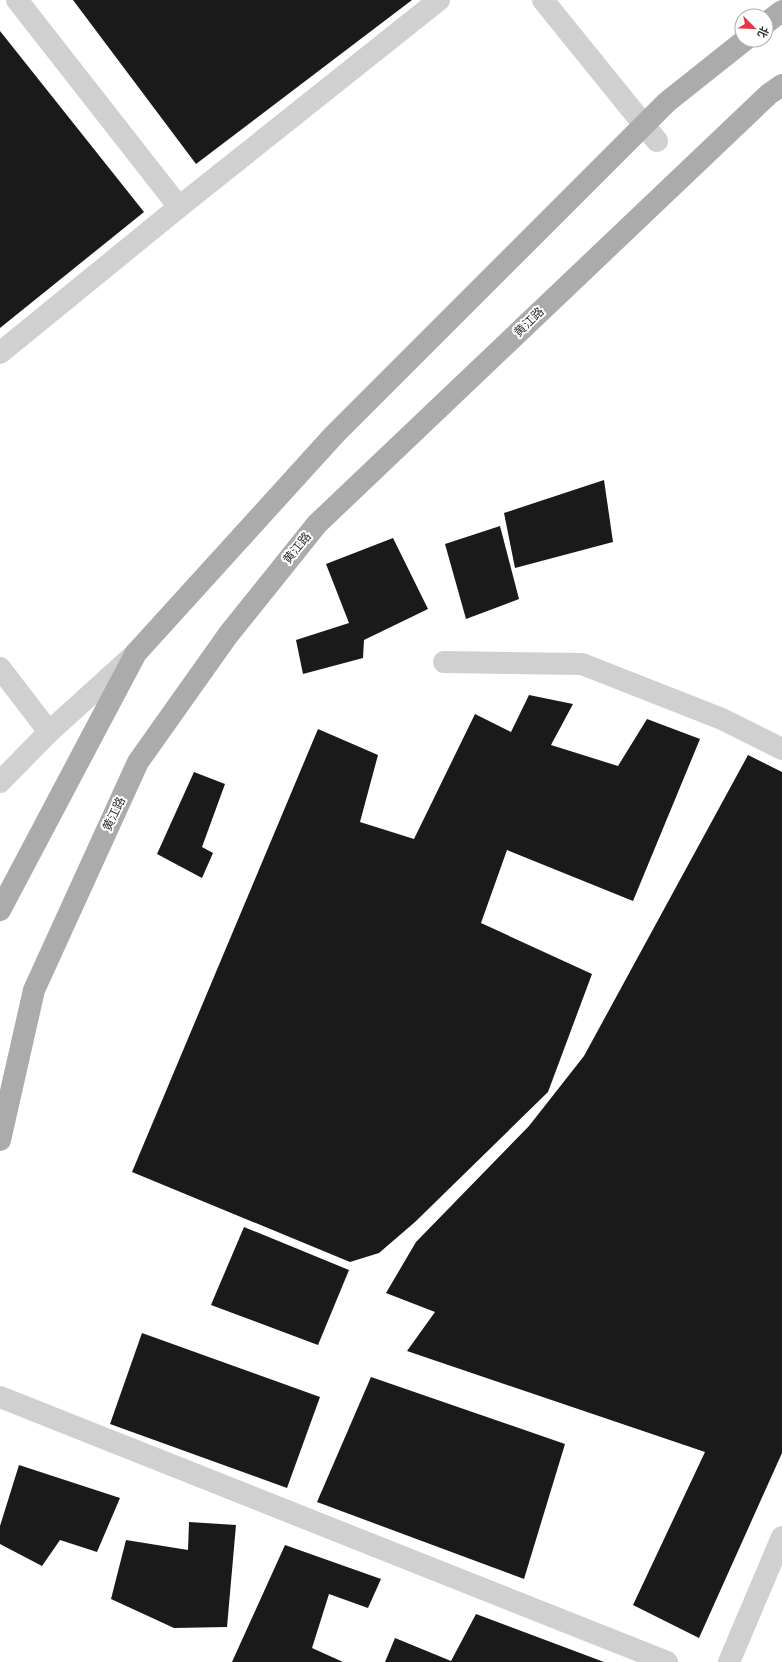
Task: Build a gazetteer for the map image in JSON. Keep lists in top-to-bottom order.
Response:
{
  "streets": {
    "main road": ["黄江路"]
  },
  "north": "bottom right"
}
